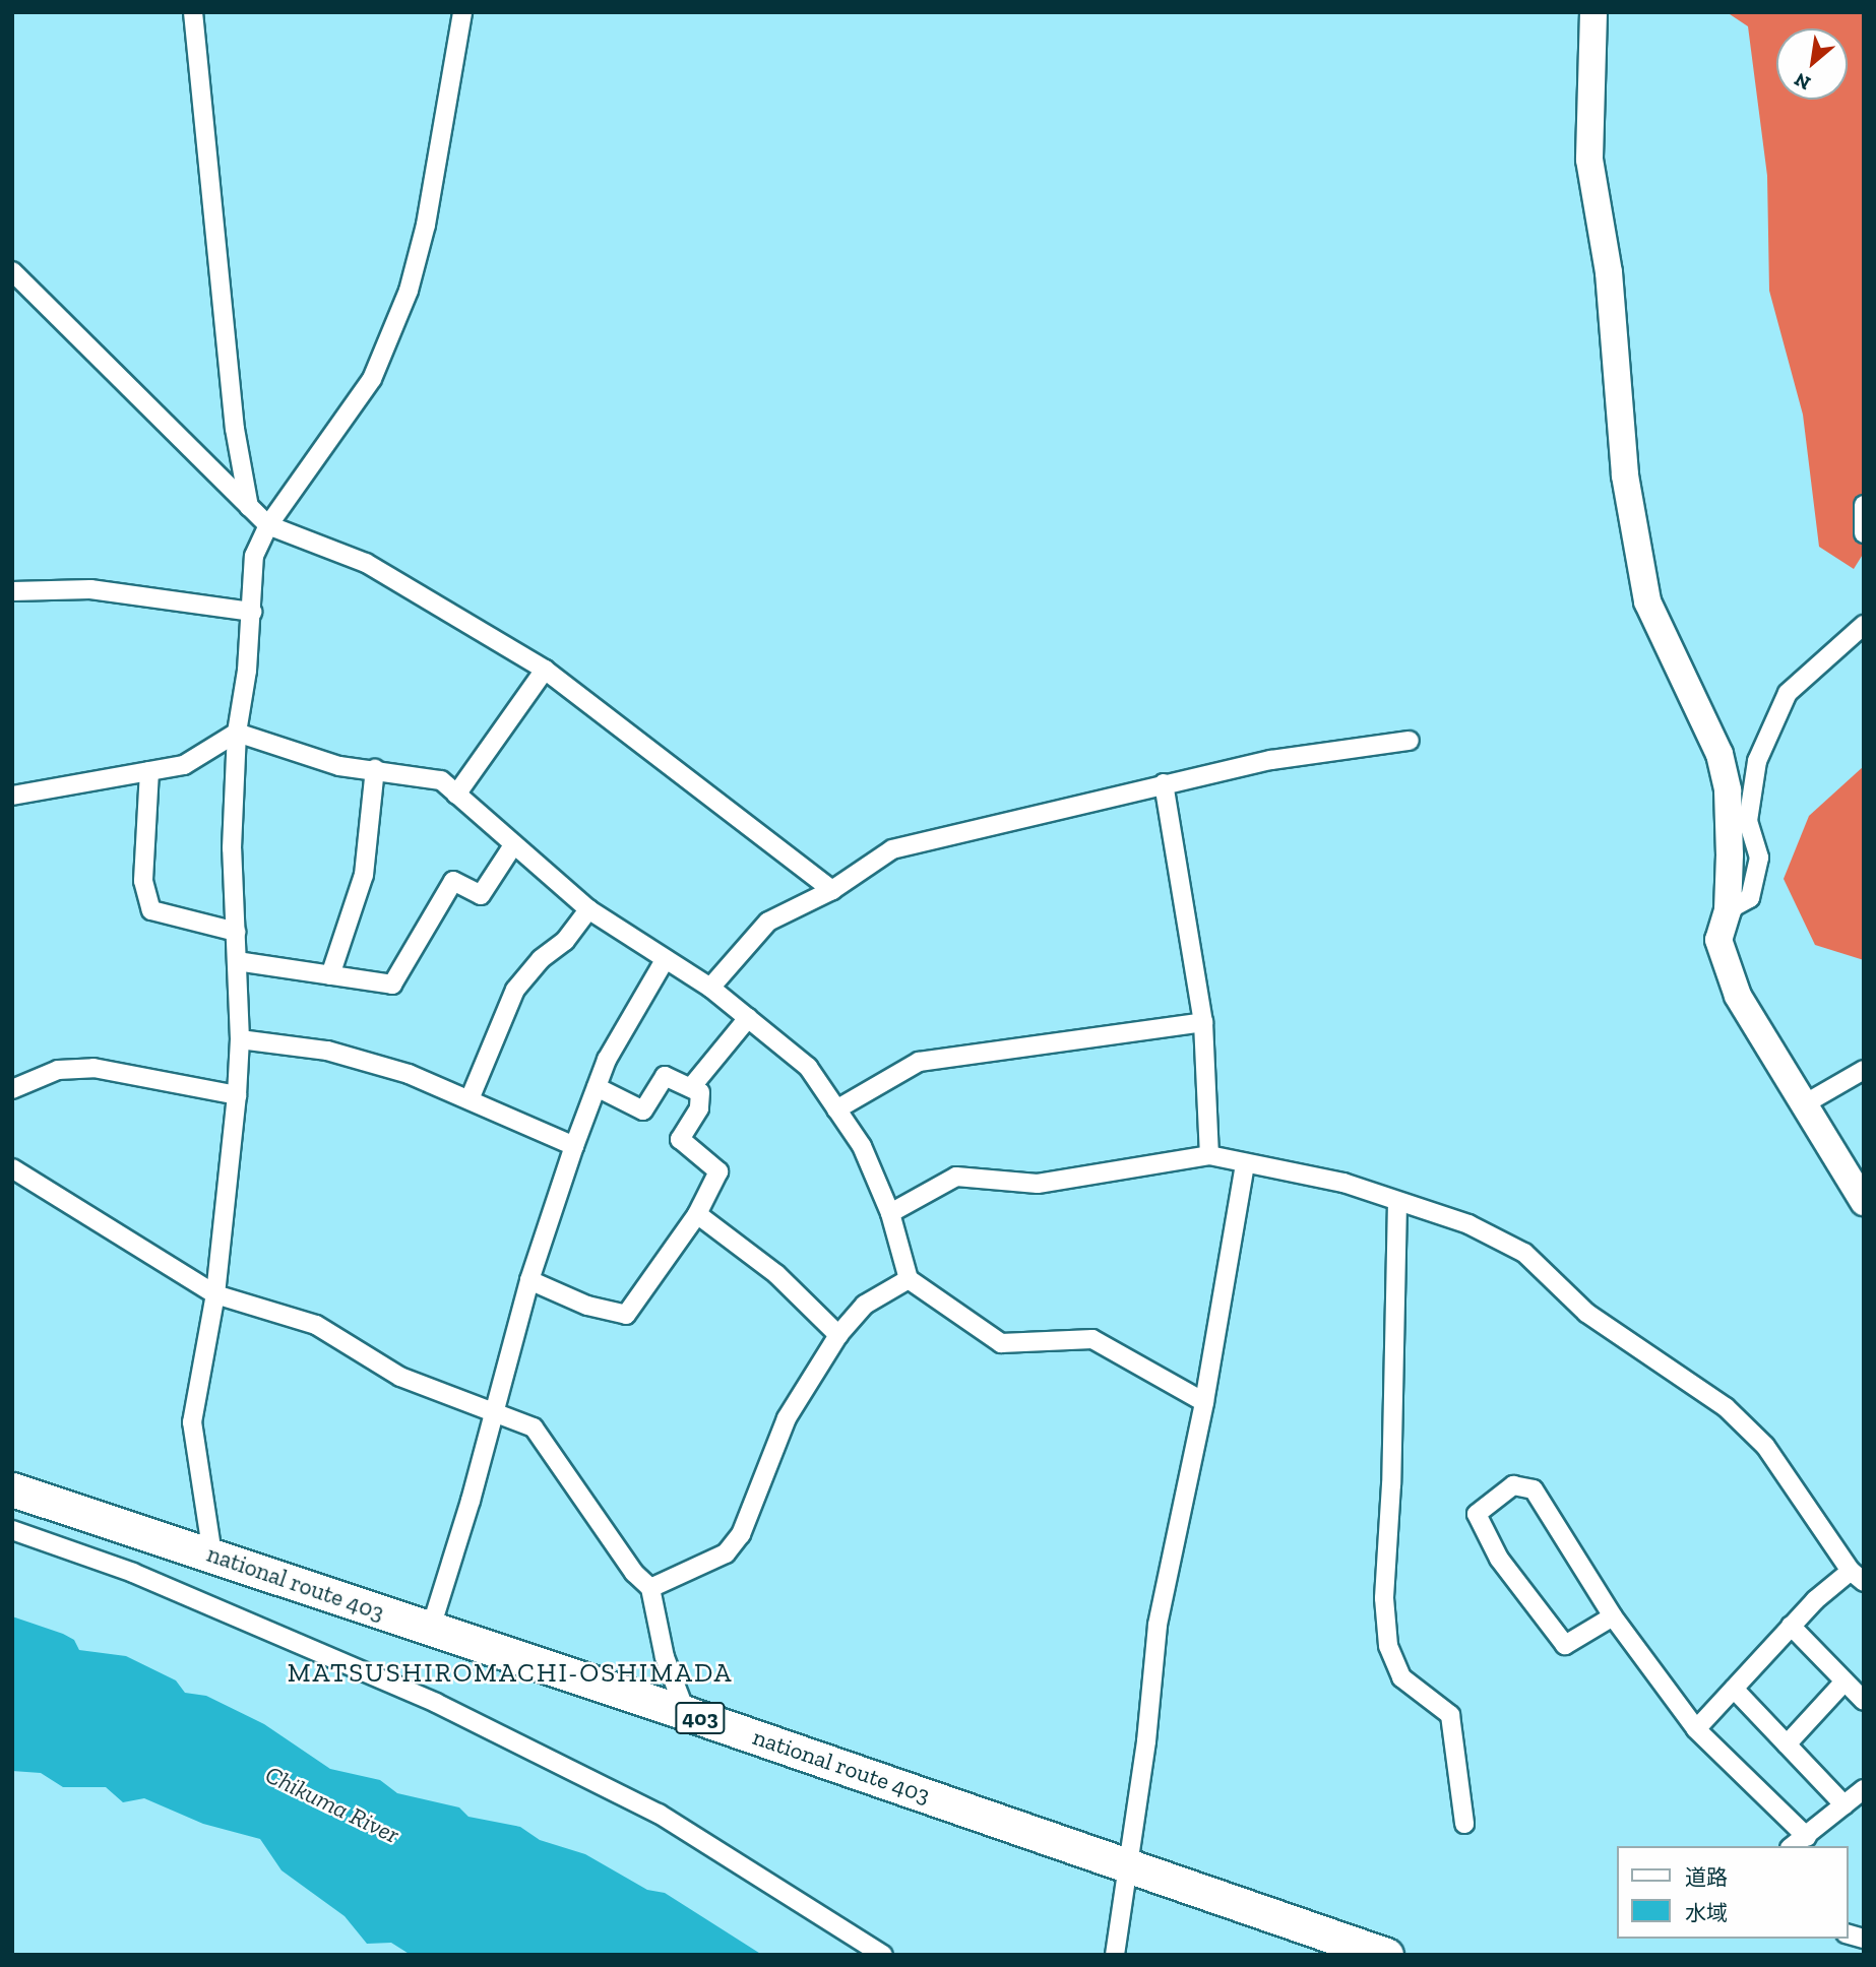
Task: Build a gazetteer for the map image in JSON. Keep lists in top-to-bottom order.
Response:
{
  "streets": {
    "highway": ["national route 403", "403"]
  },
  "districts": ["MATSUSHIROMACHI-OSHIMADA"],
  "water": ["Chikuma River"],
  "legend": ["道路", "水域"],
  "north": "bottom left"
}
